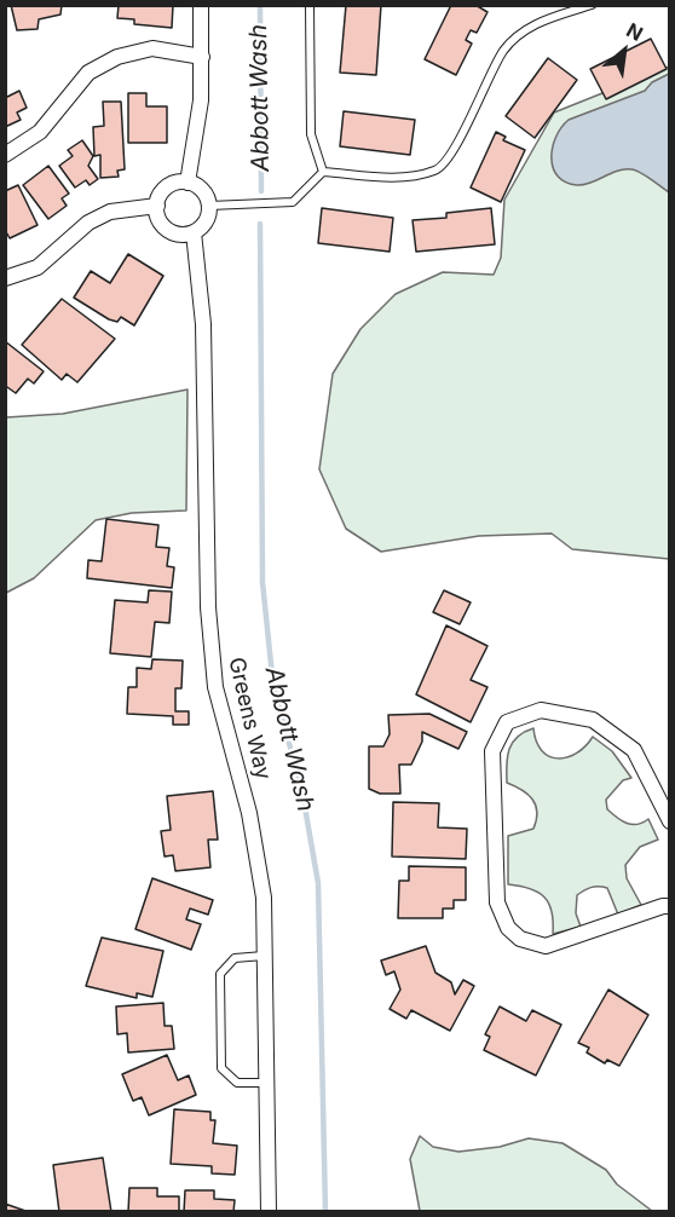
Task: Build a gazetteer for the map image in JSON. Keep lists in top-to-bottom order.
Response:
{
  "streets": {
    "street": ["Greens Way"]
  },
  "water": ["Abbott Wash"],
  "north": "top right"
}
